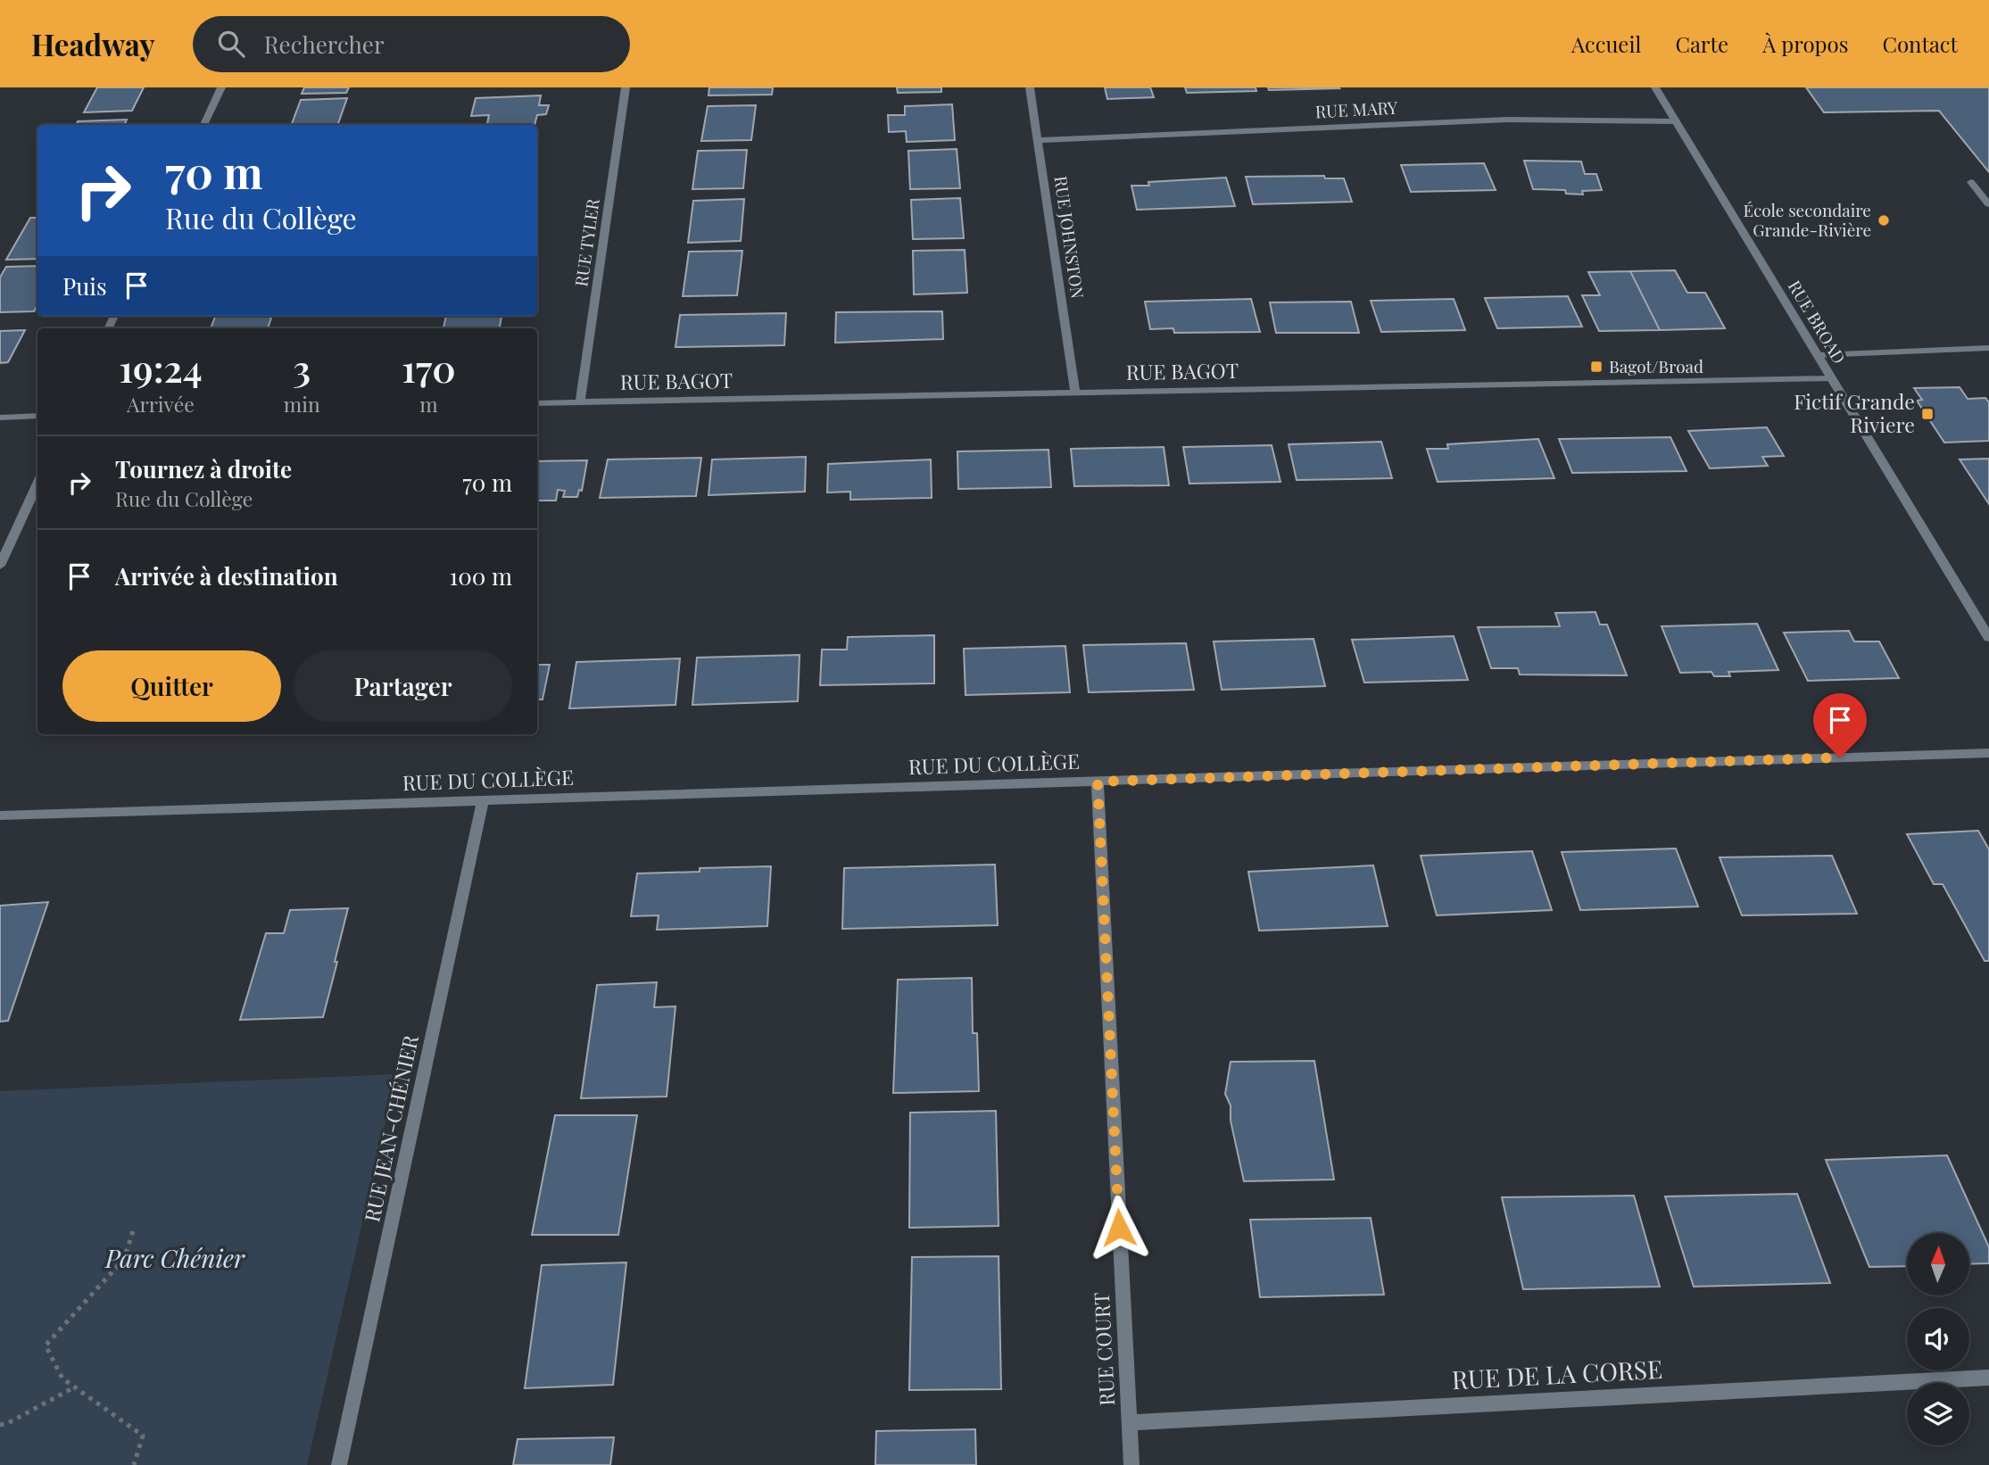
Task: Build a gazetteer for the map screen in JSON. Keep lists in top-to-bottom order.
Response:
{
  "streets": {
    "street": [
      "RUE MARY",
      "RUE JOHNSTON",
      "RUE TYLER",
      "RUE BROAD",
      "RUE BAGOT",
      "RUE DU COLLÈGE",
      "RUE JEAN-CHÉNIER",
      "RUE COURT",
      "RUE DE LA CORSE"
    ]
  },
  "crossings": [
    ["RUE MARY", "RUE JOHNSTON"],
    ["RUE MARY", "RUE BROAD"],
    ["RUE JOHNSTON", "RUE BAGOT"],
    ["RUE TYLER", "RUE BAGOT"],
    ["RUE BROAD", "RUE BAGOT"],
    ["RUE DU COLLÈGE", "RUE JEAN-CHÉNIER"],
    ["RUE DU COLLÈGE", "RUE COURT"],
    ["RUE COURT", "RUE DE LA CORSE"]
  ],
  "parks": ["Parc Chénier"],
  "places": {
    "other": ["École secondaire Grande-Rivière"],
    "transit": ["Bagot/Broad", "Fictif Grande Riviere"]
  },
  "north": "top",
  "page": {
    "header": "Headway",
    "search": "Rechercher",
    "nav": [
      "Accueil",
      "Carte",
      "À propos",
      "Contact"
    ],
    "turn": ["70 m", "Rue du Collège"],
    "then": "Puis",
    "eta": [
      "19:24",
      "Arrivée",
      "3",
      "min",
      "170",
      "m"
    ],
    "list": [
      {
        "name": "Tournez à droite",
        "note": "Rue du Collège",
        "value": "70 m"
      },
      {
        "name": "Arrivée à destination",
        "value": "100 m"
      }
    ],
    "buttons": ["Quitter", "Partager"]
  }
}
